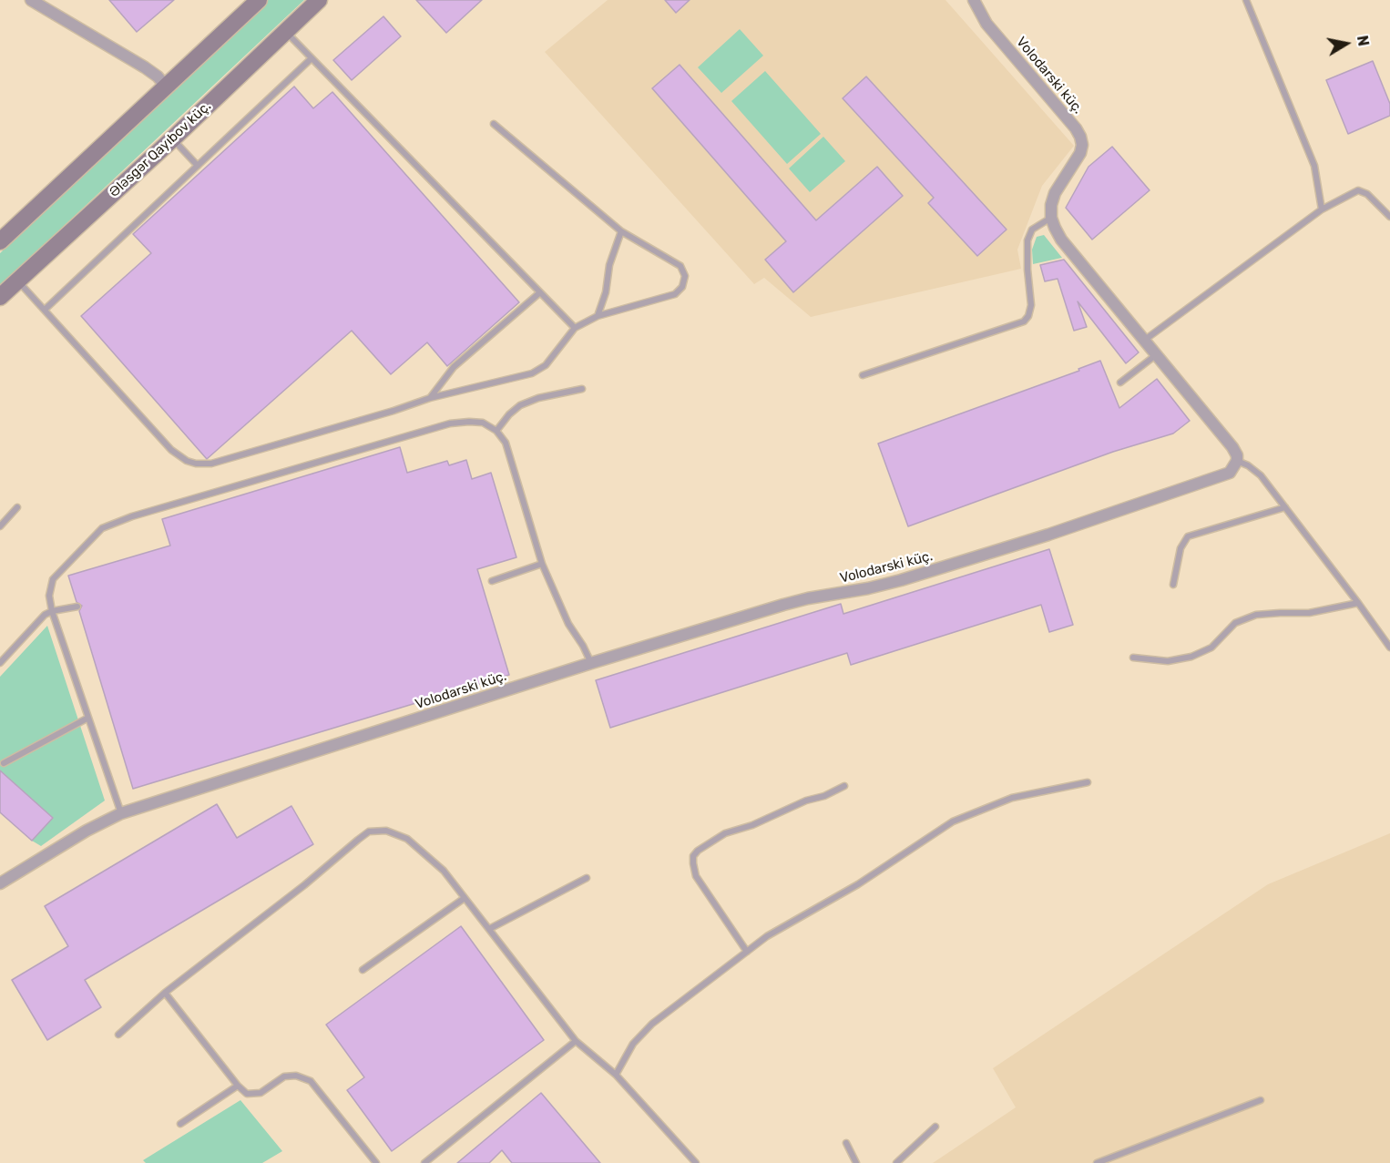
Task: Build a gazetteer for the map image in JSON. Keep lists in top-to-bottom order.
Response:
{
  "streets": {
    "main road": ["Ələsgər Qayıbov küç."],
    "street": ["Volodarski küç."]
  },
  "north": "right"
}
